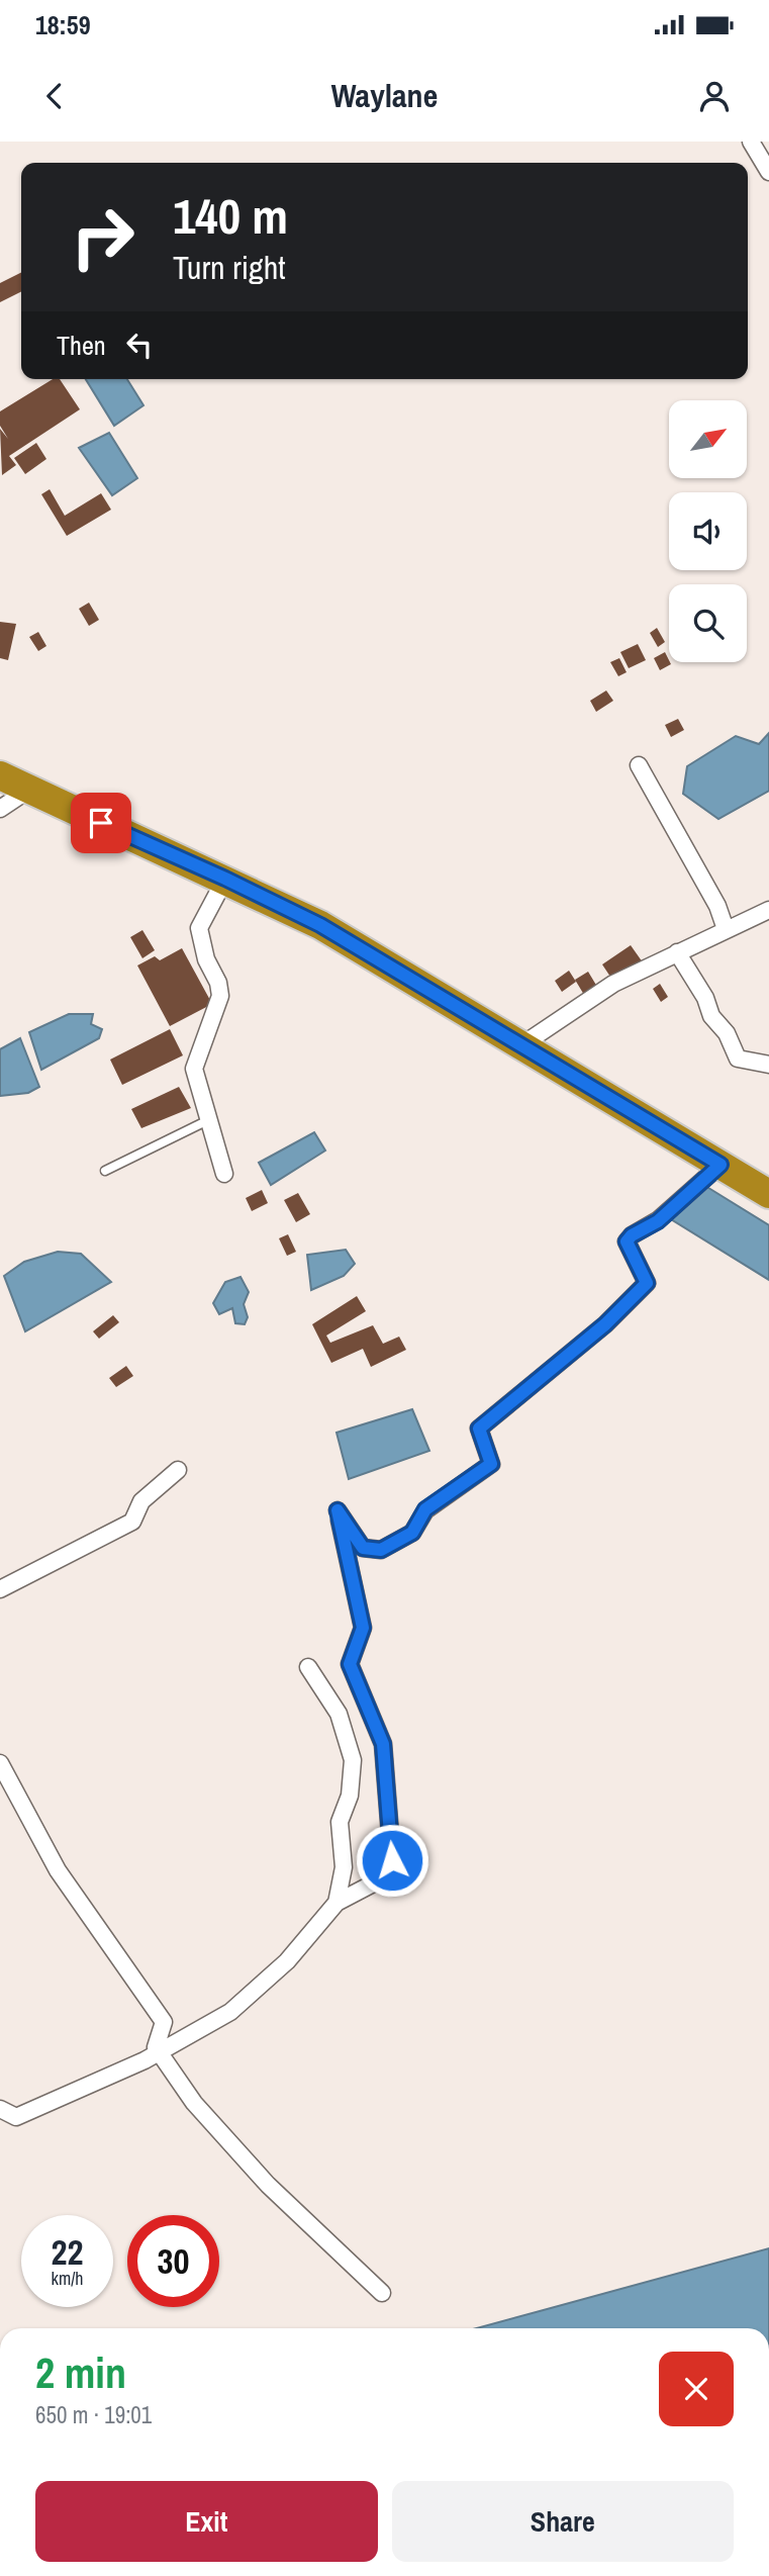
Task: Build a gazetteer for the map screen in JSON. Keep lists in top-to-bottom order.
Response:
{
  "north": "top right",
  "page": {
    "status": "18:59",
    "header": "Waylane",
    "turn": ["140 m", "Turn right"],
    "then": "Then",
    "speed": "22 km/h",
    "limit": "30",
    "heading": ["2 min", "650 m · 19:01"],
    "buttons": ["Exit", "Share"]
  }
}
